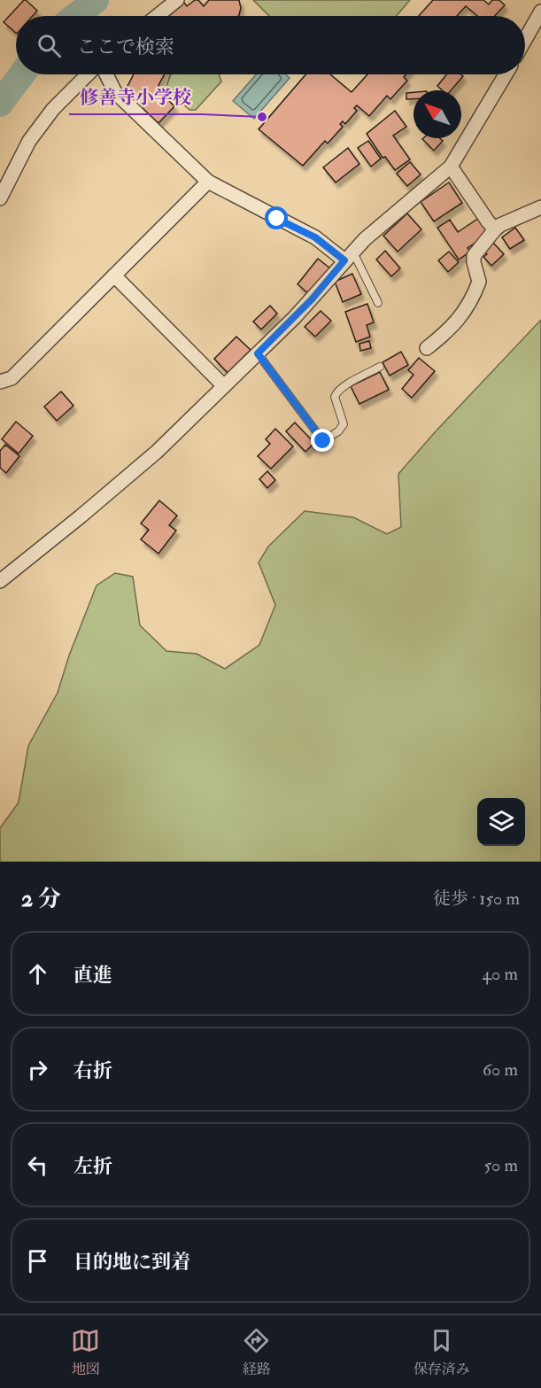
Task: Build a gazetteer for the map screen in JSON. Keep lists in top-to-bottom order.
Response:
{
  "places": ["修善寺小学校"],
  "north": "top left",
  "page": {
    "search": "ここで検索",
    "heading": ["2 分", "徒歩 · 150 m"],
    "list": [
      ["直進", "40 m"],
      ["右折", "60 m"],
      ["左折", "50 m"],
      "目的地に到着"
    ],
    "nav": ["地図", "経路", "保存済み"]
  }
}
